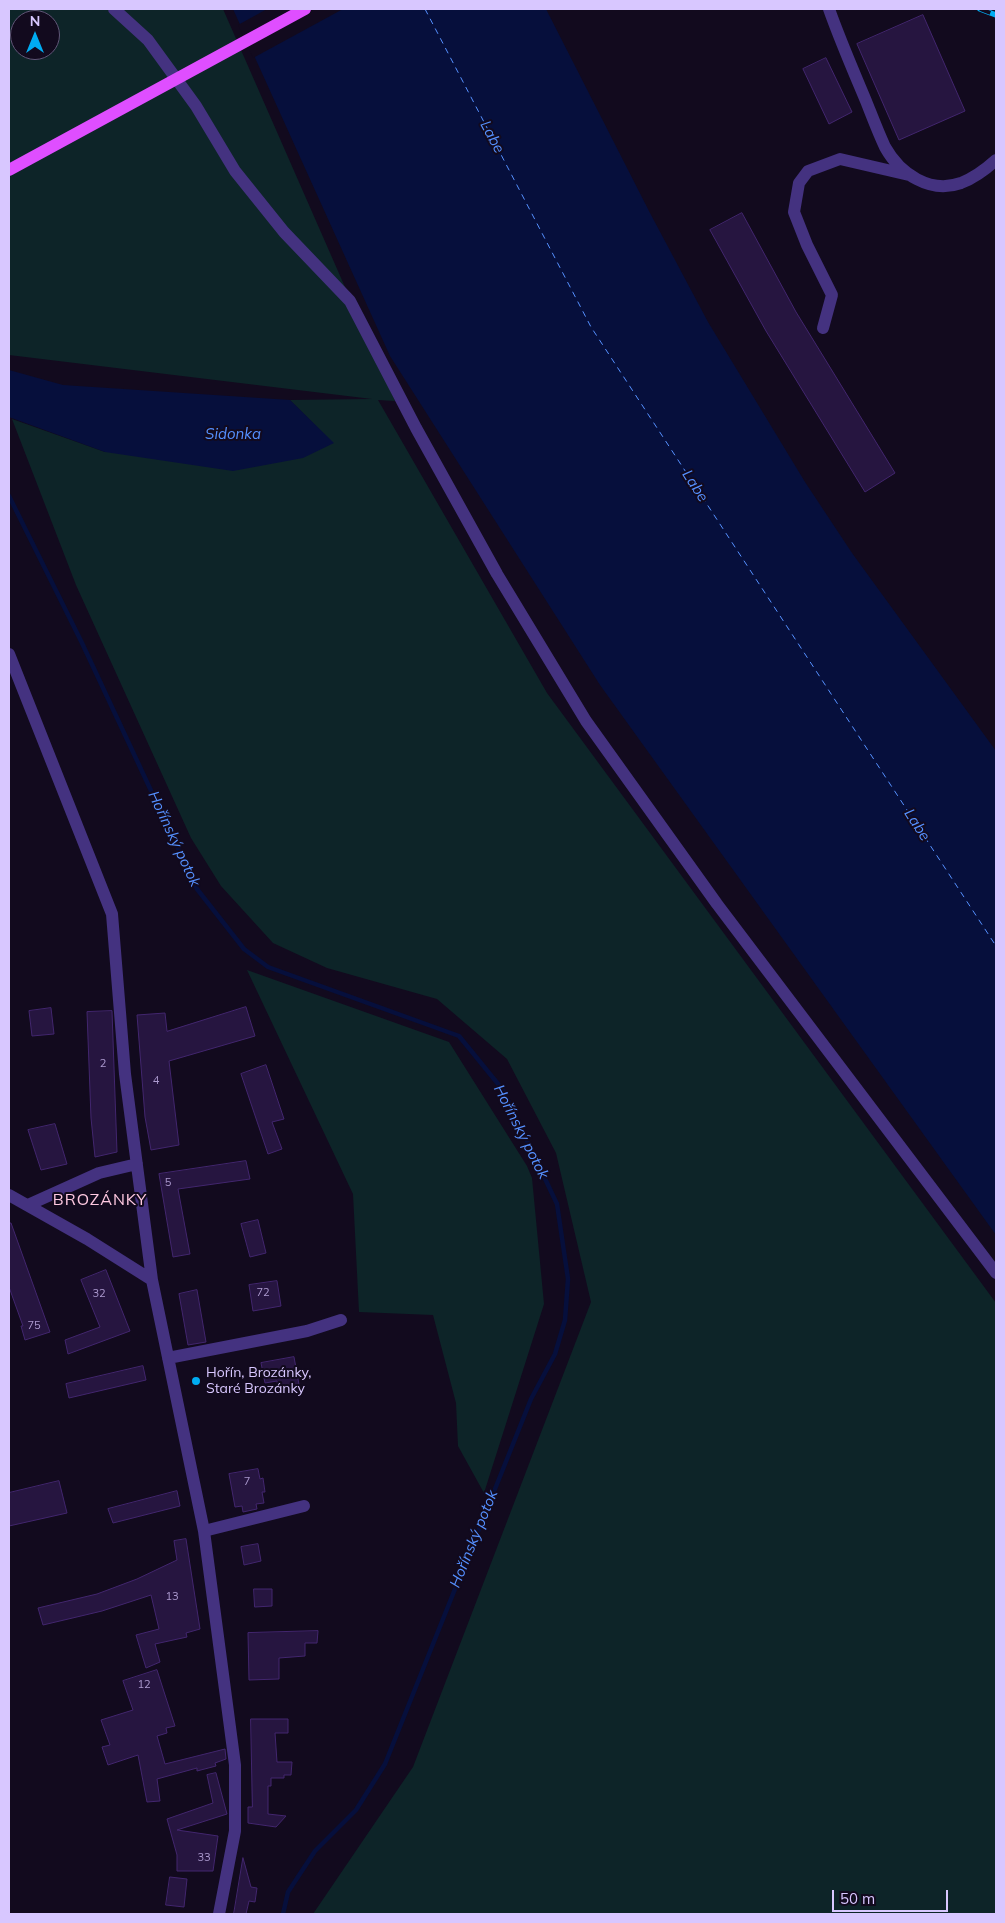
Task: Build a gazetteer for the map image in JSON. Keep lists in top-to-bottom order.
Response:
{
  "districts": ["BROZÁNKY"],
  "water": ["Labe", "Sidonka", "Hořínský potok"],
  "places": ["Hořín, Brozánky, Staré Brozánky"],
  "house_numbers": [
    "2",
    "4",
    "5",
    "72",
    "32",
    "75",
    "7",
    "13",
    "12",
    "33"
  ],
  "scale_bar": "50 m",
  "north": "top"
}
